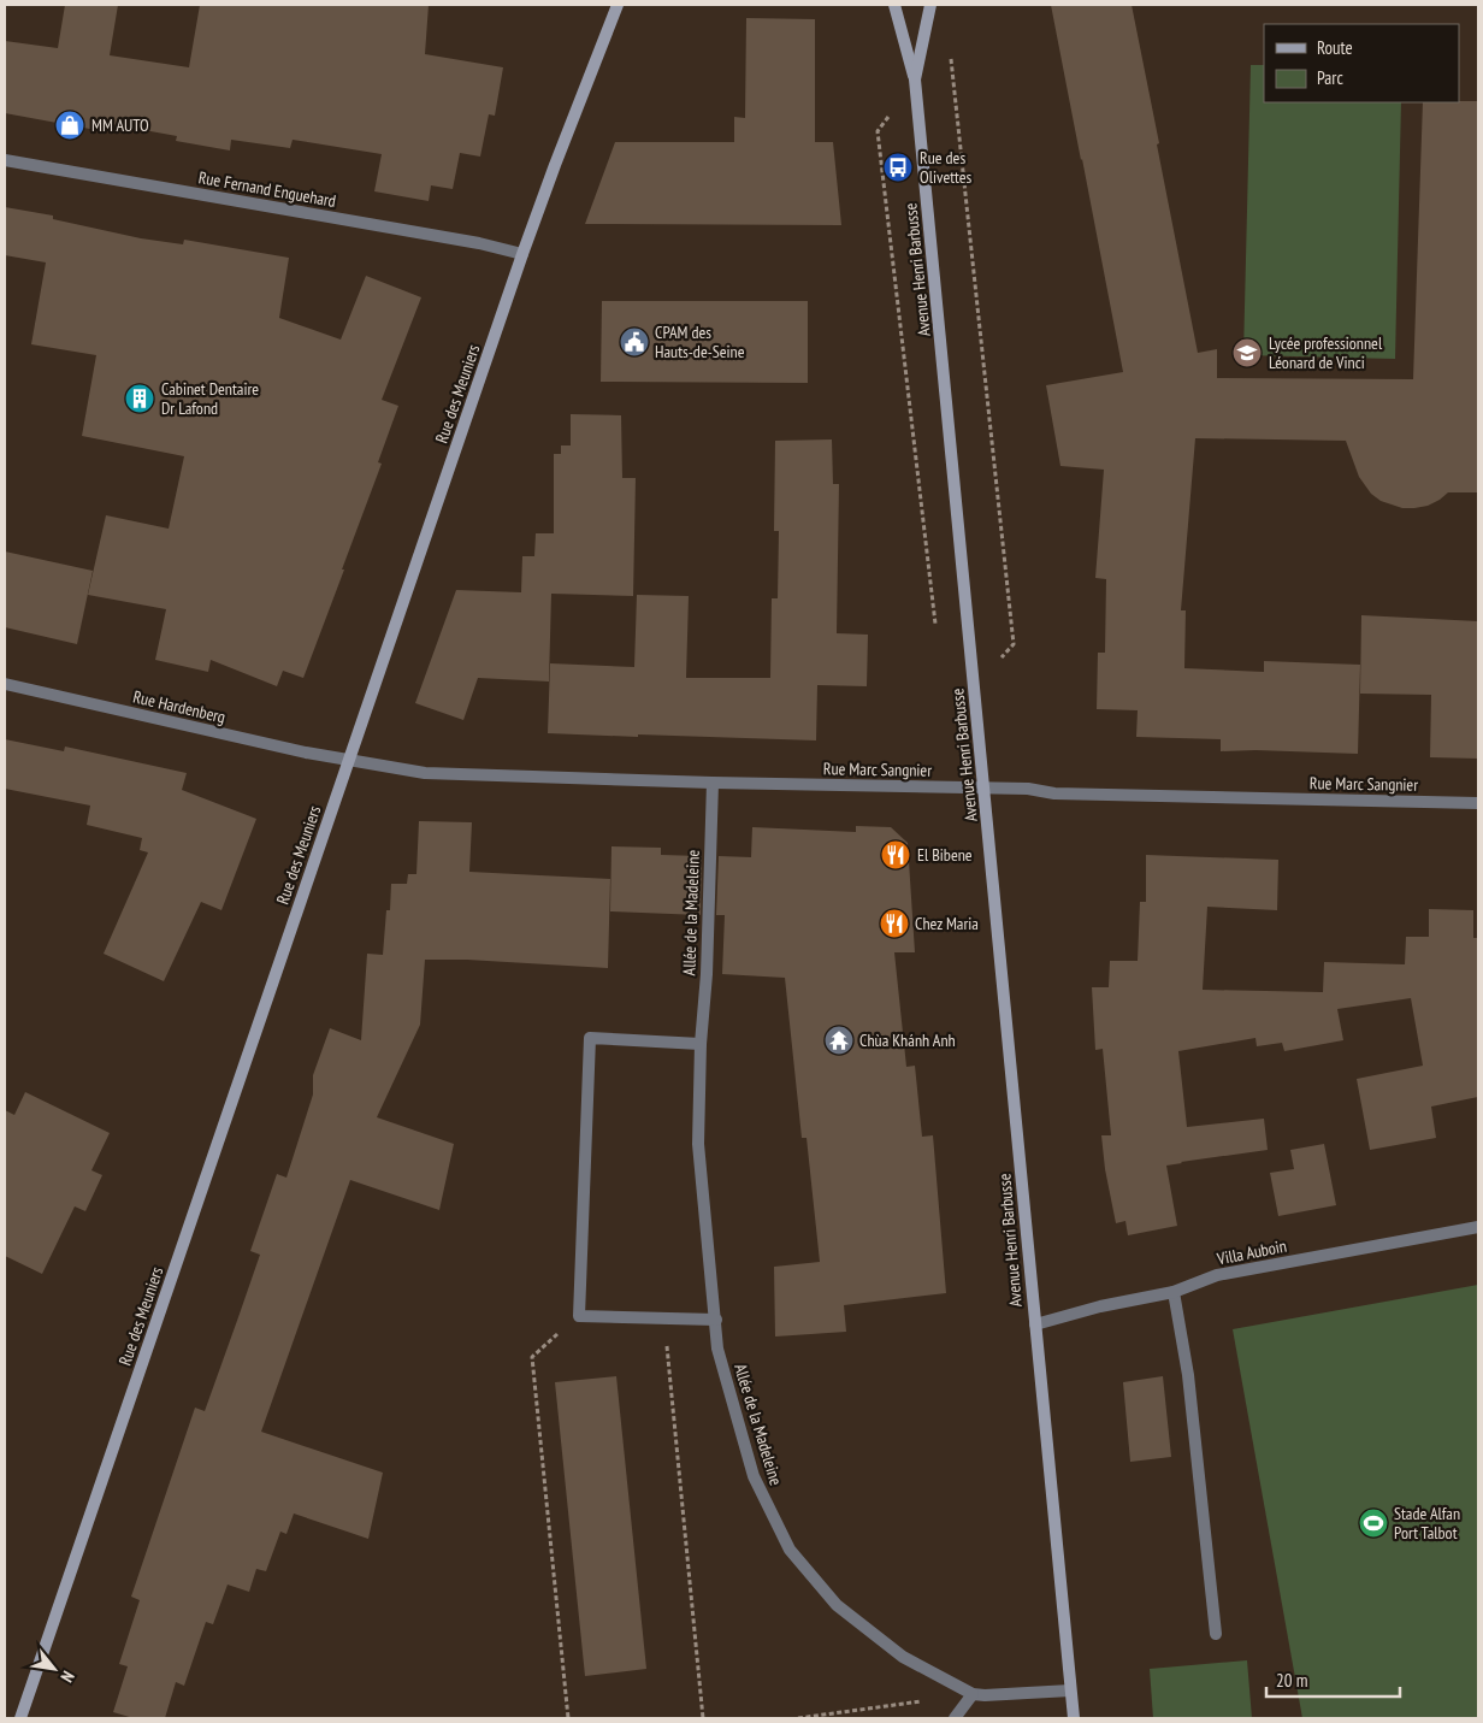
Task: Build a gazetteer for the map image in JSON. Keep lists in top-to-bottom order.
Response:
{
  "streets": {
    "main road": ["Avenue Henri Barbusse", "Rue des Meuniers"],
    "street": [
      "Rue Fernand Enguehard",
      "Rue Hardenberg",
      "Rue Marc Sangnier",
      "Allée de la Madeleine",
      "Villa Auboin"
    ]
  },
  "crossings": [
    ["Rue Fernand Enguehard", "Rue des Meuniers"],
    ["Avenue Henri Barbusse", "Rue Marc Sangnier"],
    ["Avenue Henri Barbusse", "Allée de la Madeleine"],
    ["Avenue Henri Barbusse", "Villa Auboin"],
    ["Rue des Meuniers", "Rue Hardenberg"],
    ["Rue des Meuniers", "Rue Marc Sangnier"],
    ["Rue Hardenberg", "Rue Marc Sangnier"],
    ["Rue Marc Sangnier", "Allée de la Madeleine"]
  ],
  "places": {
    "shop": ["MM AUTO"],
    "bus stop": ["Rue des Olivettes"],
    "public building": ["CPAM des Hauts-de-Seine"],
    "school or university": ["Lycée professionnel Léonard de Vinci"],
    "building": ["Cabinet Dentaire Dr Lafond"],
    "restaurant": ["El Bibene", "Chez Maria"],
    "temple": ["Chùa Khánh Anh"],
    "sports": ["Stade Alfan Port Talbot"]
  },
  "legend": ["Route", "Parc"],
  "scale_bar": "20 m",
  "north": "bottom right"
}
